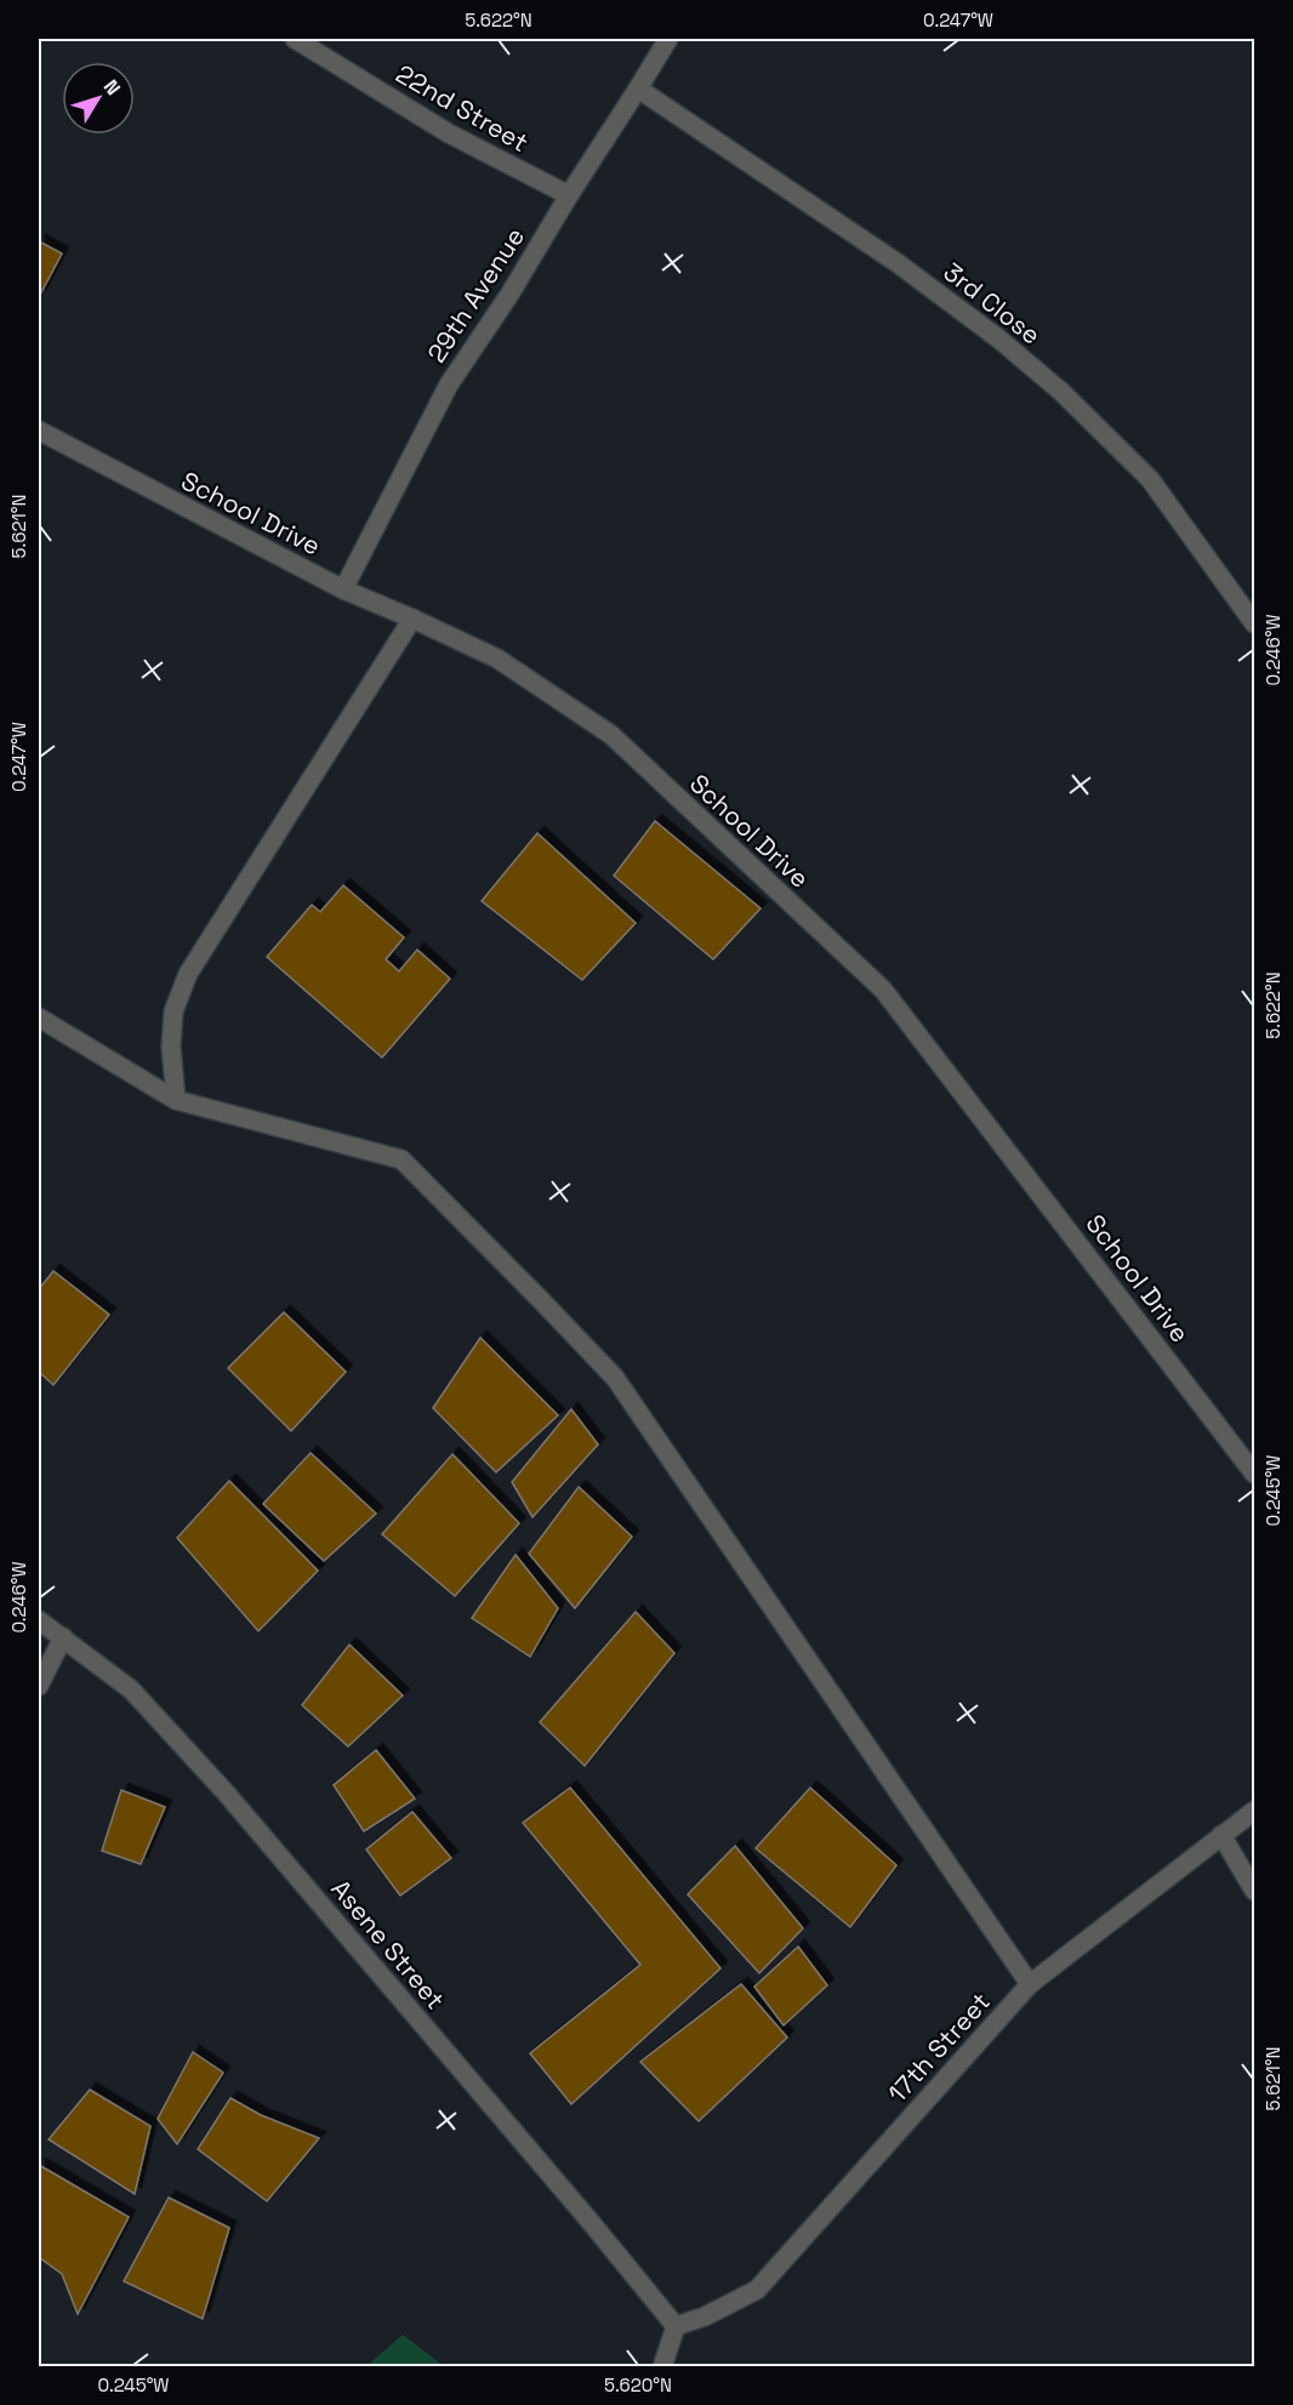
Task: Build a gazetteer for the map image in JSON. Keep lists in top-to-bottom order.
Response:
{
  "streets": {
    "street": [
      "22nd Street",
      "29th Avenue",
      "3rd Close",
      "School Drive",
      "Asene Street",
      "17th Street"
    ]
  },
  "crossings": [
    ["22nd Street", "29th Avenue"],
    ["29th Avenue", "3rd Close"],
    ["29th Avenue", "School Drive"],
    ["Asene Street", "17th Street"]
  ],
  "north": "top right",
  "coordinates": [
    "5.622°N",
    "0.247°W",
    "5.621°N",
    "0.246°W",
    "0.245°W",
    "5.620°N"
  ]
}
